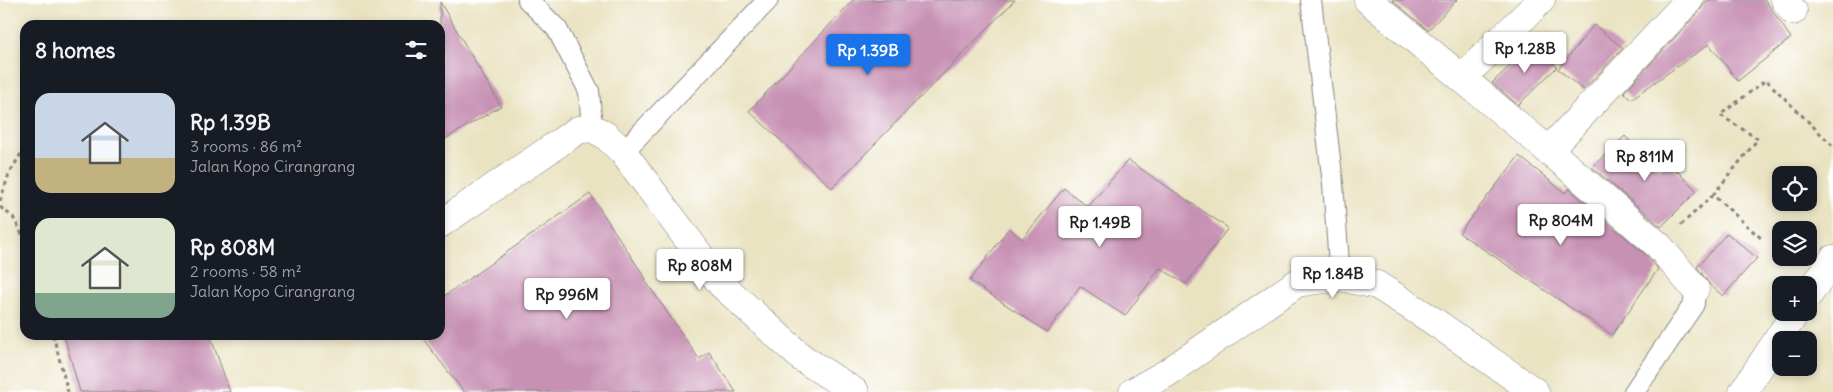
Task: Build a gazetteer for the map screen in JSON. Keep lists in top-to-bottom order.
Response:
{
  "page": {
    "heading": "8 homes",
    "price": [
      "Rp 1.28B",
      "Rp 1.39B",
      "Rp 811M",
      "Rp 804M",
      "Rp 1.49B",
      "Rp 808M",
      "Rp 1.84B",
      "Rp 996M"
    ],
    "list": [
      {
        "name": "Rp 1.39B",
        "note": "3 rooms · 86 m² · Jalan Kopo Cirangrang"
      },
      {
        "name": "Rp 808M",
        "note": "2 rooms · 58 m² · Jalan Kopo Cirangrang"
      }
    ],
    "map_buttons": ["+", "−"]
  }
}
